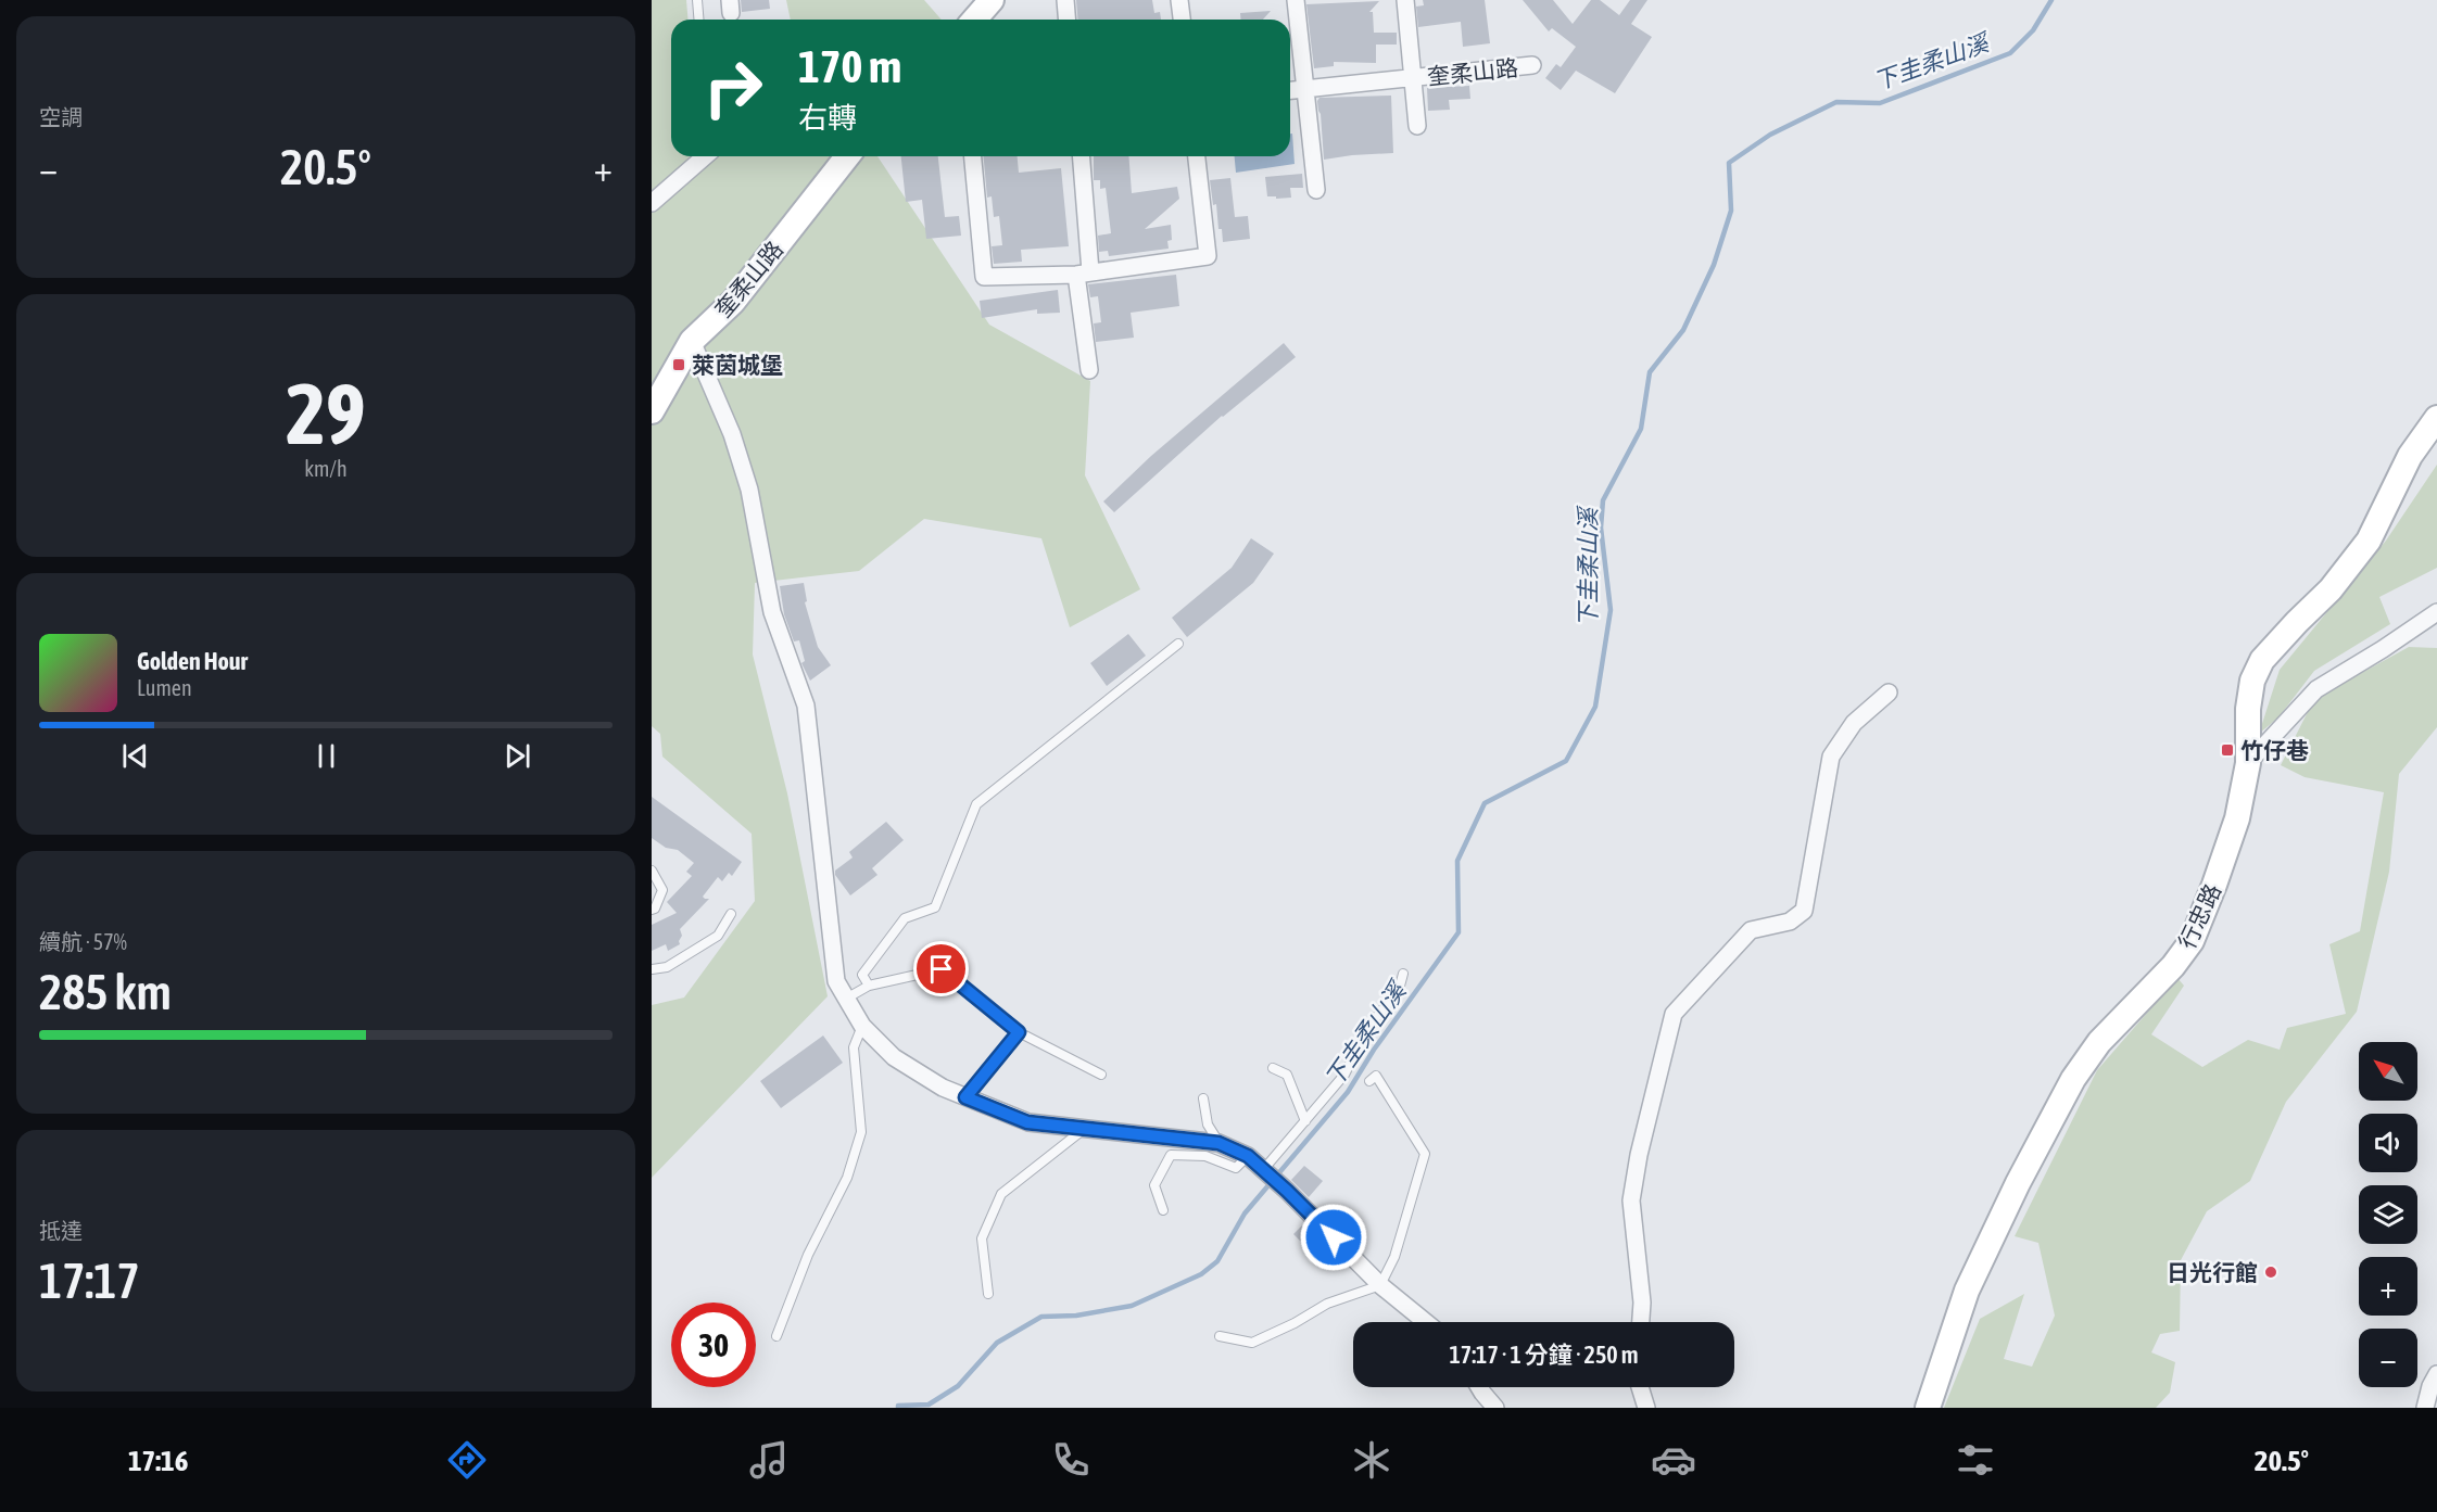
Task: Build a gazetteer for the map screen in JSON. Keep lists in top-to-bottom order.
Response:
{
  "streets": {
    "street": ["奎柔山路", "行忠路"]
  },
  "water": ["下圭柔山溪"],
  "places": {
    "transit": ["萊茵城堡", "竹仔巷"],
    "other": ["日光行館"]
  },
  "north": "top left",
  "page": {
    "tile": [
      "空調",
      ["29", "km/h"],
      ["續航 · 57%", "285 km"],
      ["抵達", "17:17"]
    ],
    "turn": ["170 m", "右轉"],
    "heat": ["−", "20.5°", "+"],
    "song": ["Golden Hour", "Lumen"],
    "map_buttons": ["+", "−"],
    "limit": "30",
    "trip": "17:17 · 1 分鐘 · 250 m",
    "tabs": ["17:16", "20.5°"]
  }
}
